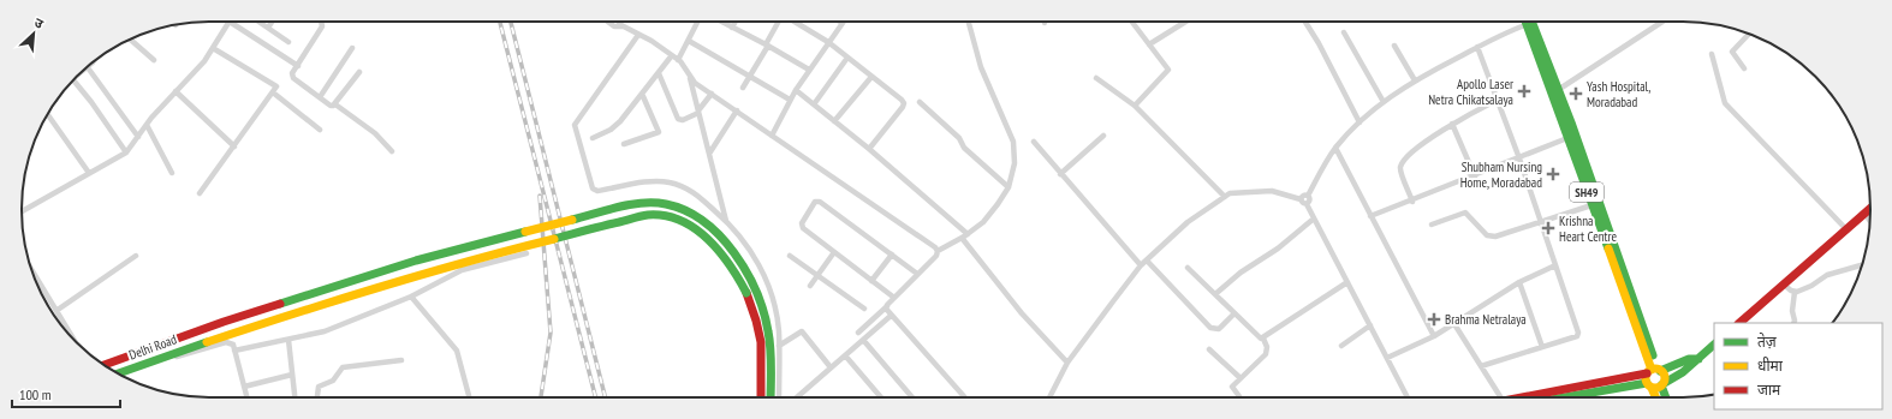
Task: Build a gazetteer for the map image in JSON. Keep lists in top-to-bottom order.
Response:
{
  "streets": {
    "main road": ["SH49", "Delhi Road"]
  },
  "places": {
    "health": [
      "Apollo Laser Netra Chikatsalaya",
      "Yash Hospital, Moradabad",
      "Shubham Nursing Home, Moradabad",
      "Krishna Heart Centre",
      "Brahma Netralaya"
    ]
  },
  "legend": ["तेज़", "धीमा", "जाम"],
  "scale_bar": "100 m",
  "north": "top right"
}
